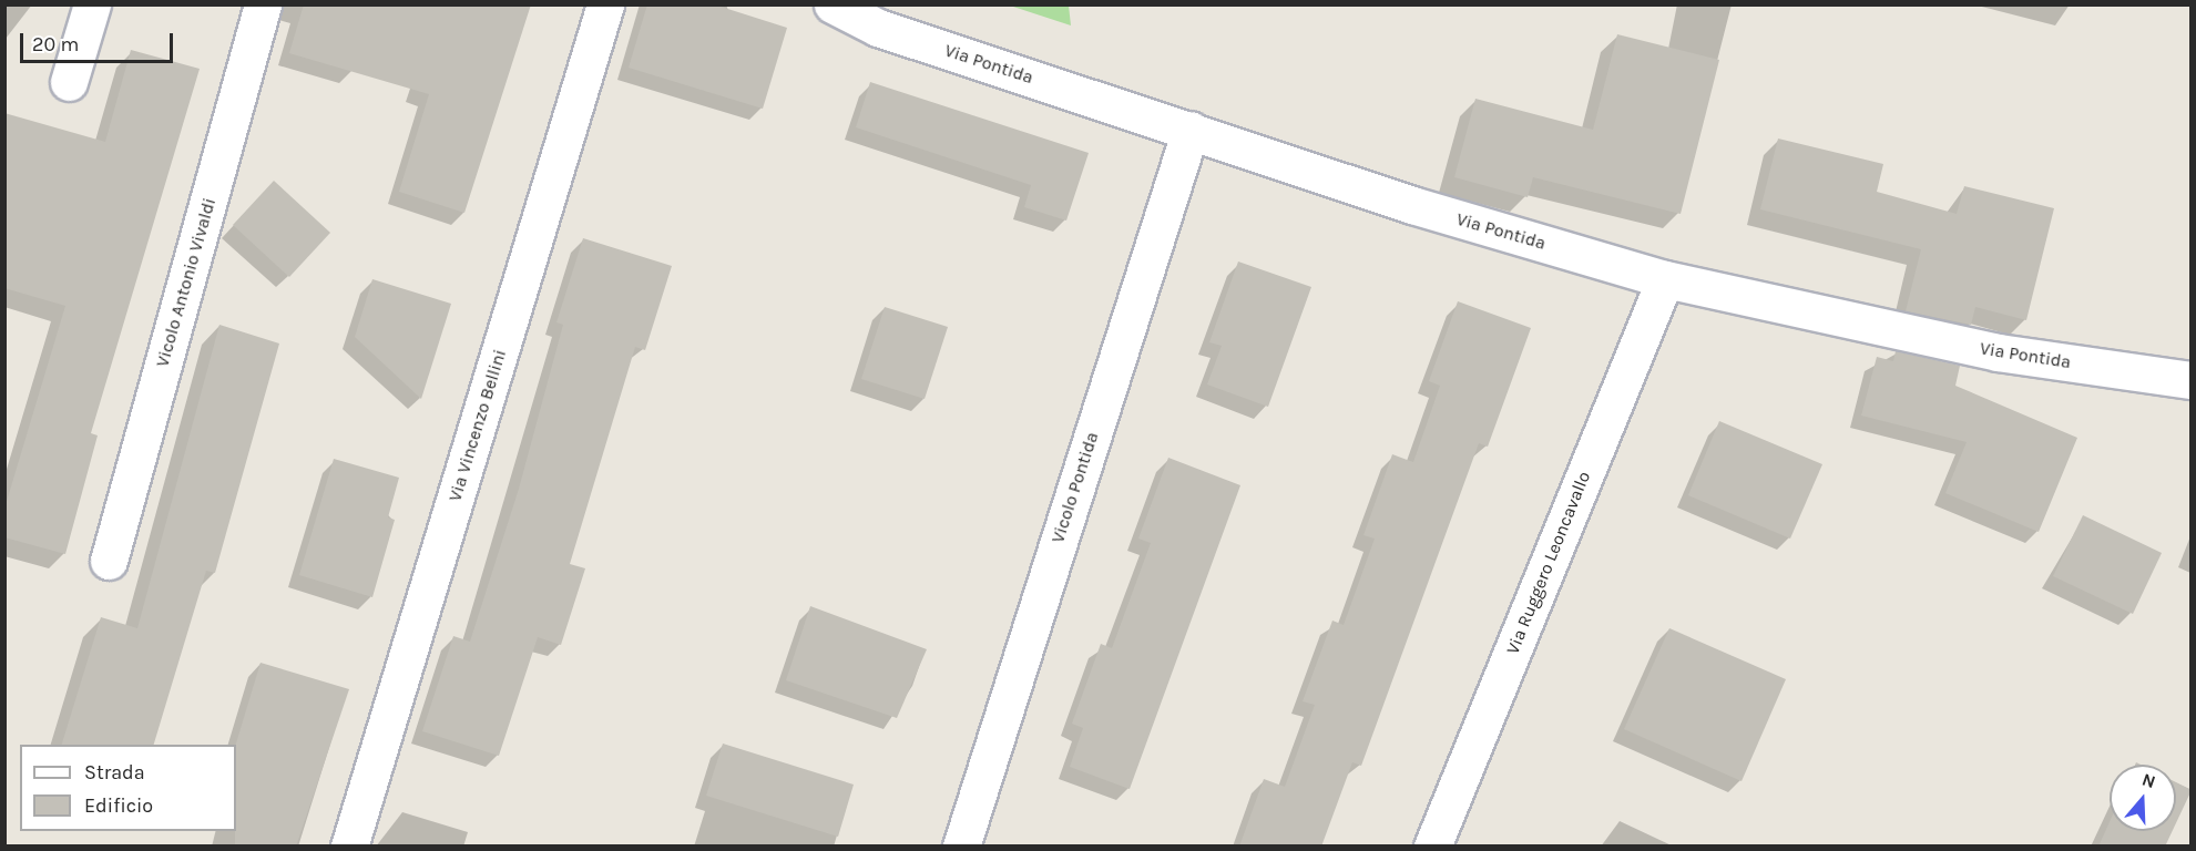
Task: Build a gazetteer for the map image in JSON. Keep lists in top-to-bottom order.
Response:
{
  "streets": {
    "street": [
      "Via Pontida",
      "Vicolo Antonio Vivaldi",
      "Via Vincenzo Bellini",
      "Vicolo Pontida",
      "Via Ruggero Leoncavallo"
    ]
  },
  "crossings": [
    ["Via Pontida", "Vicolo Pontida"],
    ["Via Pontida", "Via Ruggero Leoncavallo"]
  ],
  "legend": ["Strada", "Edificio"],
  "scale_bar": "20 m",
  "north": "top"
}
